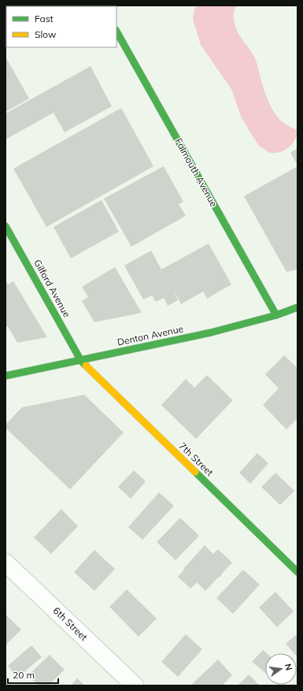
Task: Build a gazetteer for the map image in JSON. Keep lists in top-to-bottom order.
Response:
{
  "streets": {
    "street": [
      "Falmouth Avenue",
      "Gilford Avenue",
      "Denton Avenue",
      "7th Street",
      "6th Street"
    ]
  },
  "crossings": [
    ["Falmouth Avenue", "Denton Avenue"],
    ["Gilford Avenue", "Denton Avenue"],
    ["Gilford Avenue", "7th Street"],
    ["Denton Avenue", "7th Street"]
  ],
  "legend": ["Fast", "Slow"],
  "scale_bar": "20 m",
  "north": "right"
}
